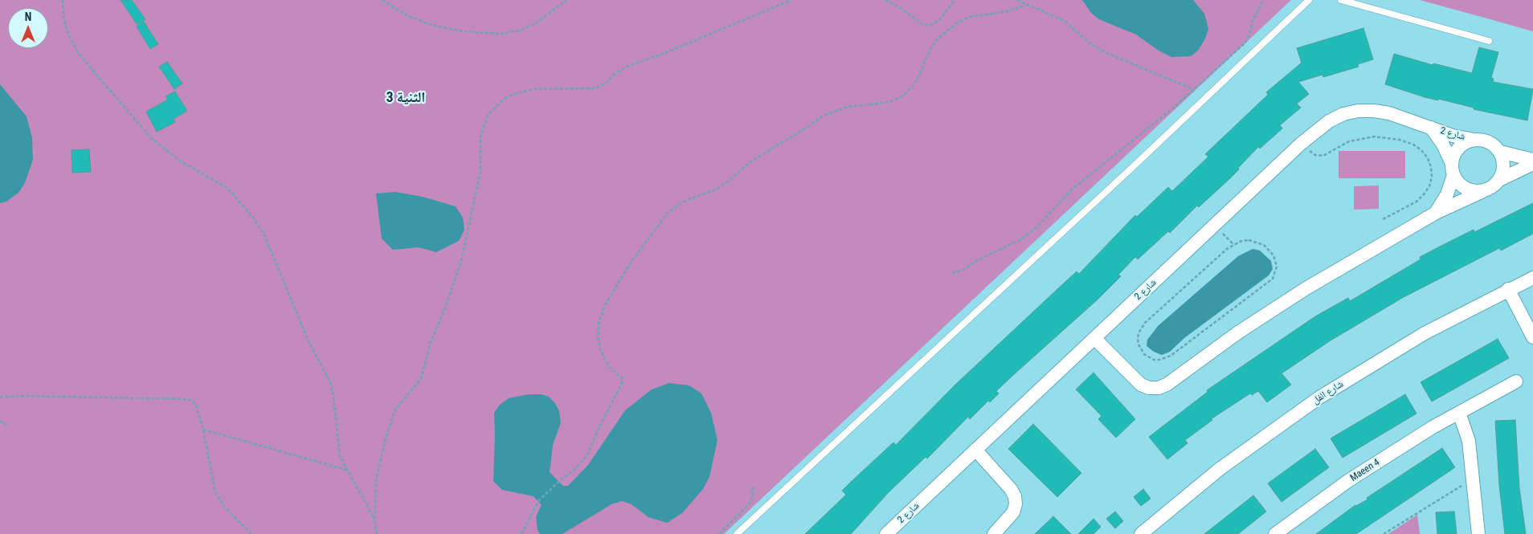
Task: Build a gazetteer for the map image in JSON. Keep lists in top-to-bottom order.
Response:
{
  "streets": {
    "street": ["شارع 2", "شارع الفل", "Maeen 4"]
  },
  "districts": ["الثنية 3"],
  "north": "top"
}
